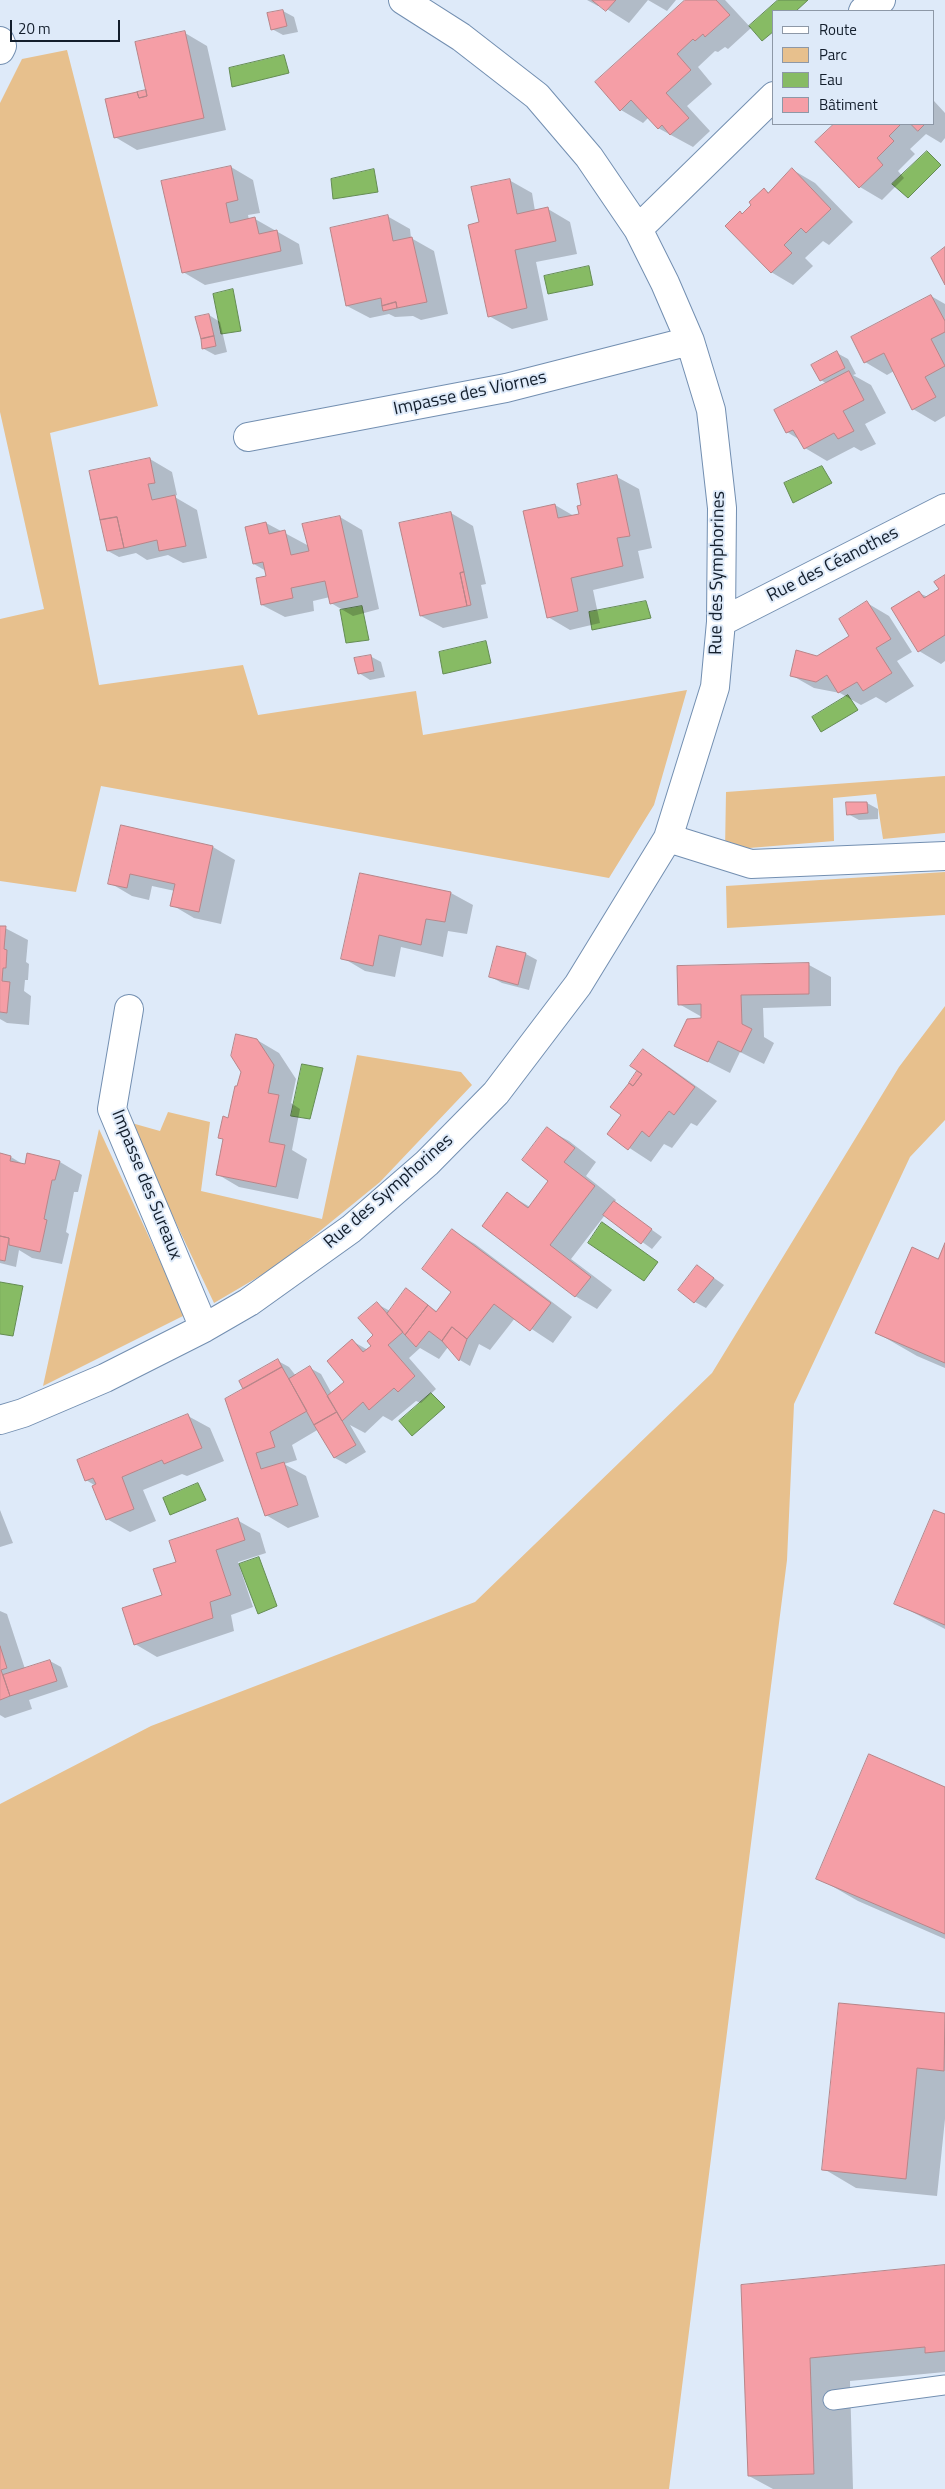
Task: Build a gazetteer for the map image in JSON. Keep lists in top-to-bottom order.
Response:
{
  "streets": {
    "street": [
      "Impasse des Viornes",
      "Rue des Céanothes",
      "Rue des Symphorines",
      "Impasse des Sureaux"
    ]
  },
  "crossings": [
    ["Impasse des Viornes", "Rue des Symphorines"],
    ["Rue des Céanothes", "Rue des Symphorines"],
    ["Rue des Symphorines", "Impasse des Sureaux"]
  ],
  "legend": [
    "Route",
    "Parc",
    "Eau",
    "Bâtiment"
  ],
  "scale_bar": "20 m"
}
